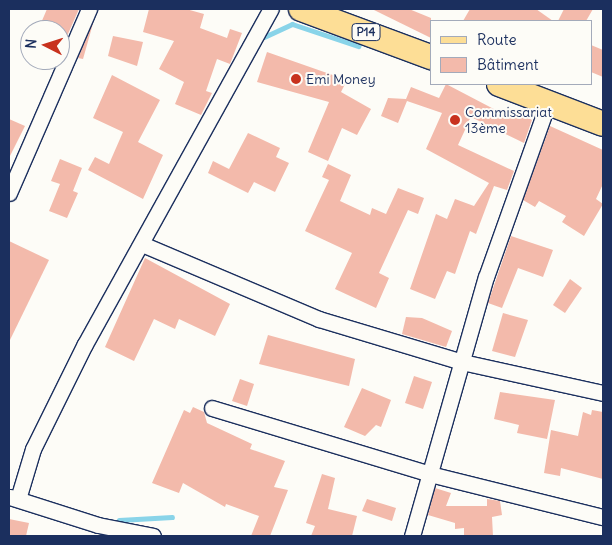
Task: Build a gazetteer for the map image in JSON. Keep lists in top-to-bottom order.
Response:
{
  "streets": {
    "main road": ["P14"]
  },
  "places": ["Emi Money", "Commissariat 13ème"],
  "legend": ["Route", "Bâtiment"],
  "north": "left"
}
